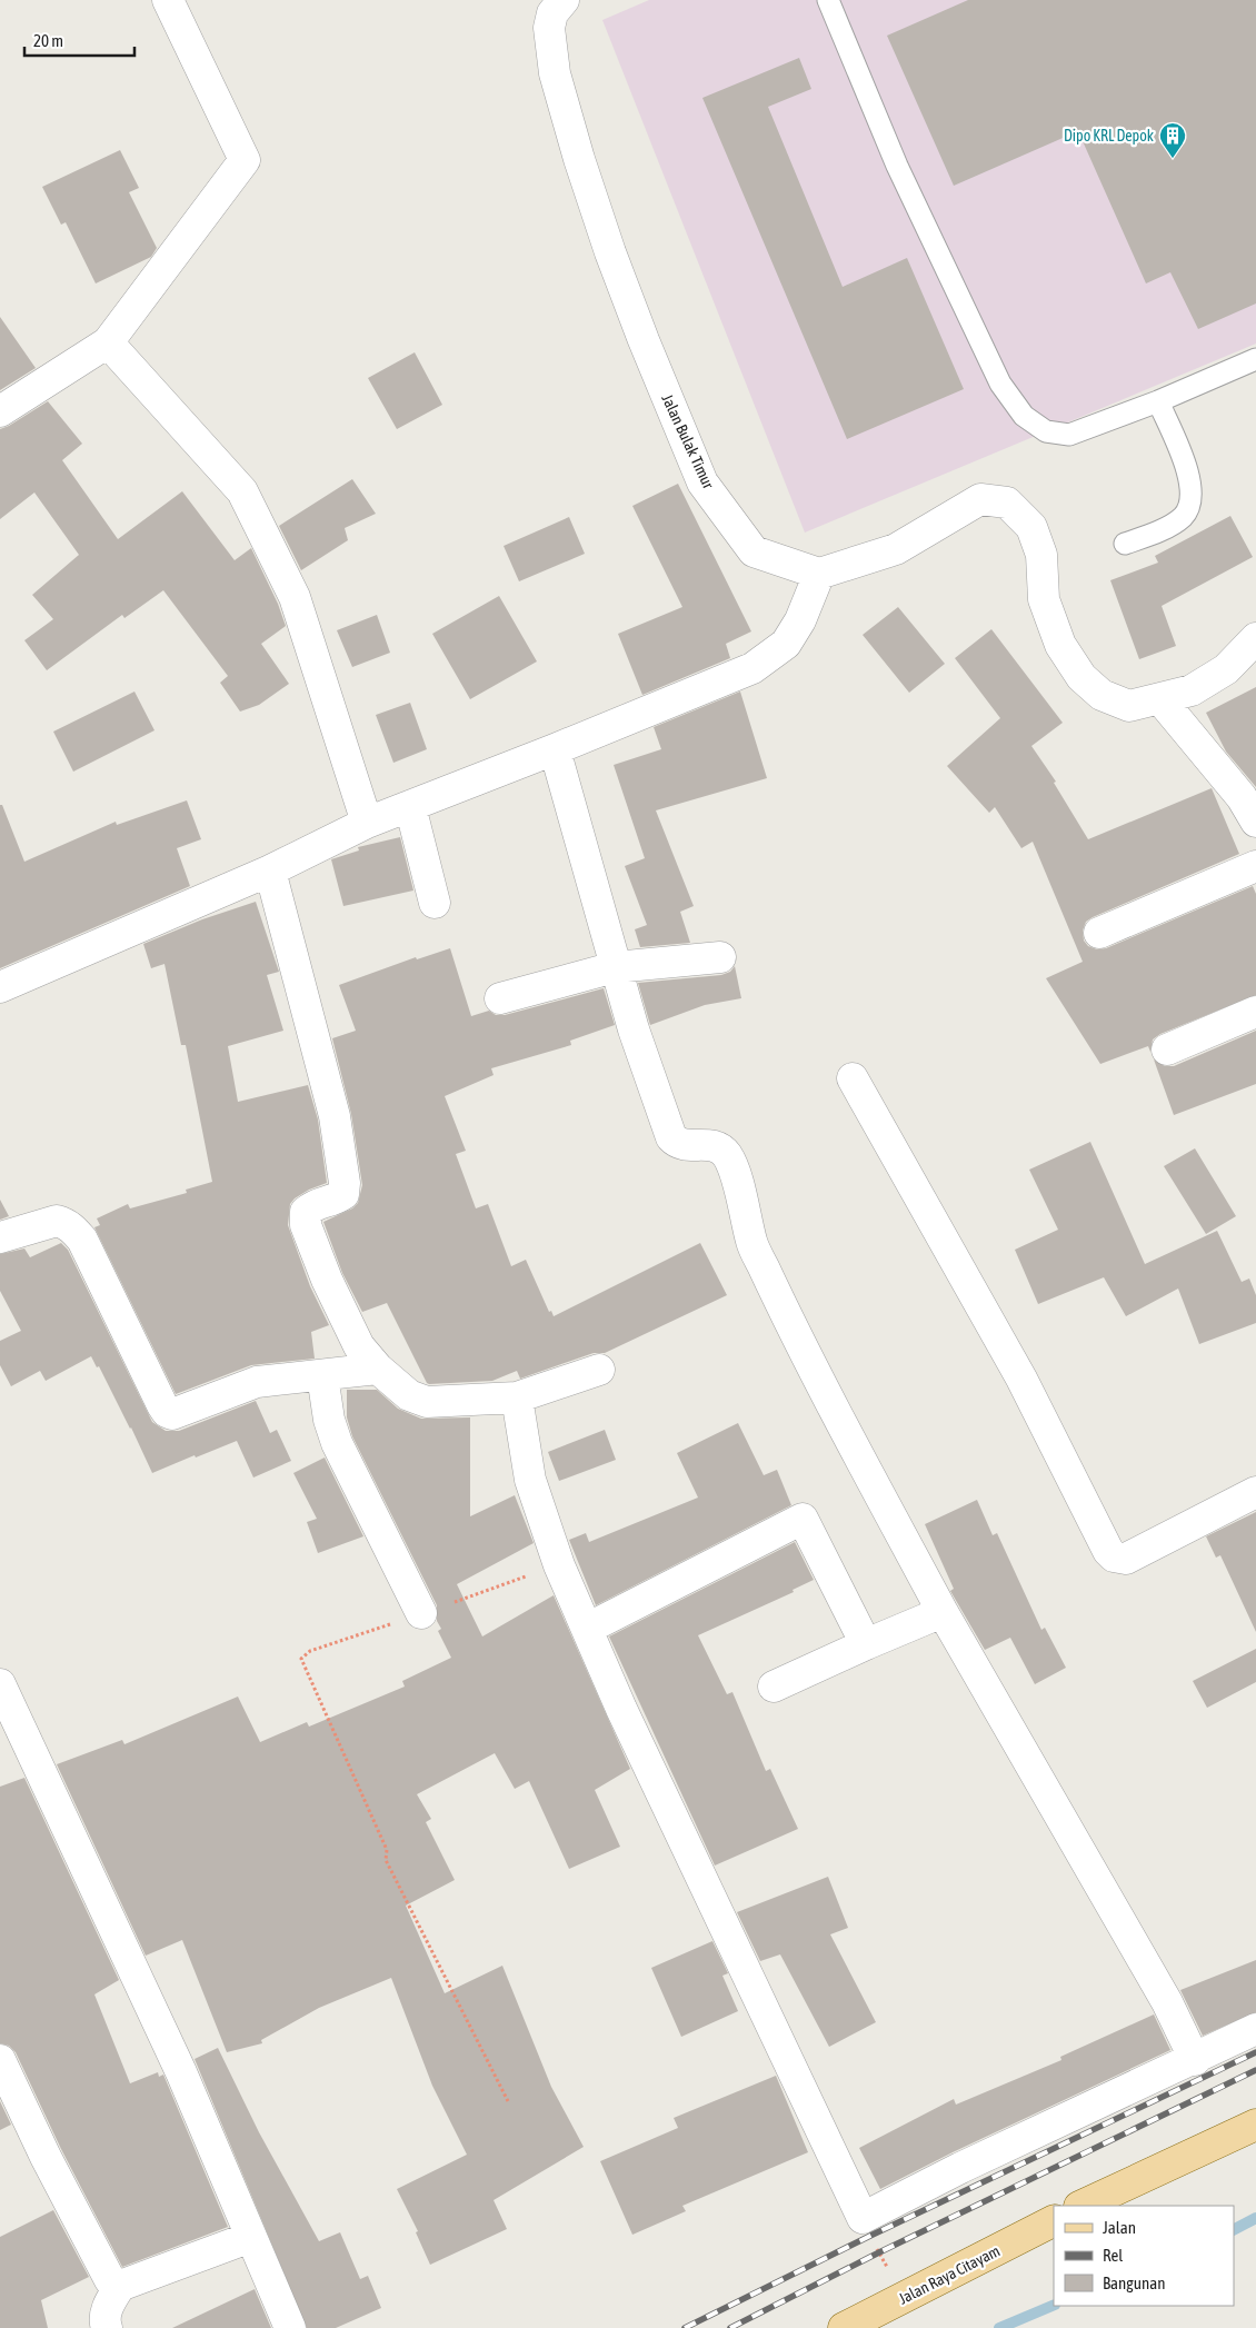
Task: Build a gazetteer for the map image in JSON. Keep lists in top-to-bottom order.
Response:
{
  "streets": {
    "main road": ["Jalan Raya Citayam"],
    "street": ["Jalan Bulak Timur"]
  },
  "places": {
    "building": ["Dipo KRL Depok"]
  },
  "legend": ["Jalan", "Rel", "Bangunan"],
  "scale_bar": "20 m"
}
